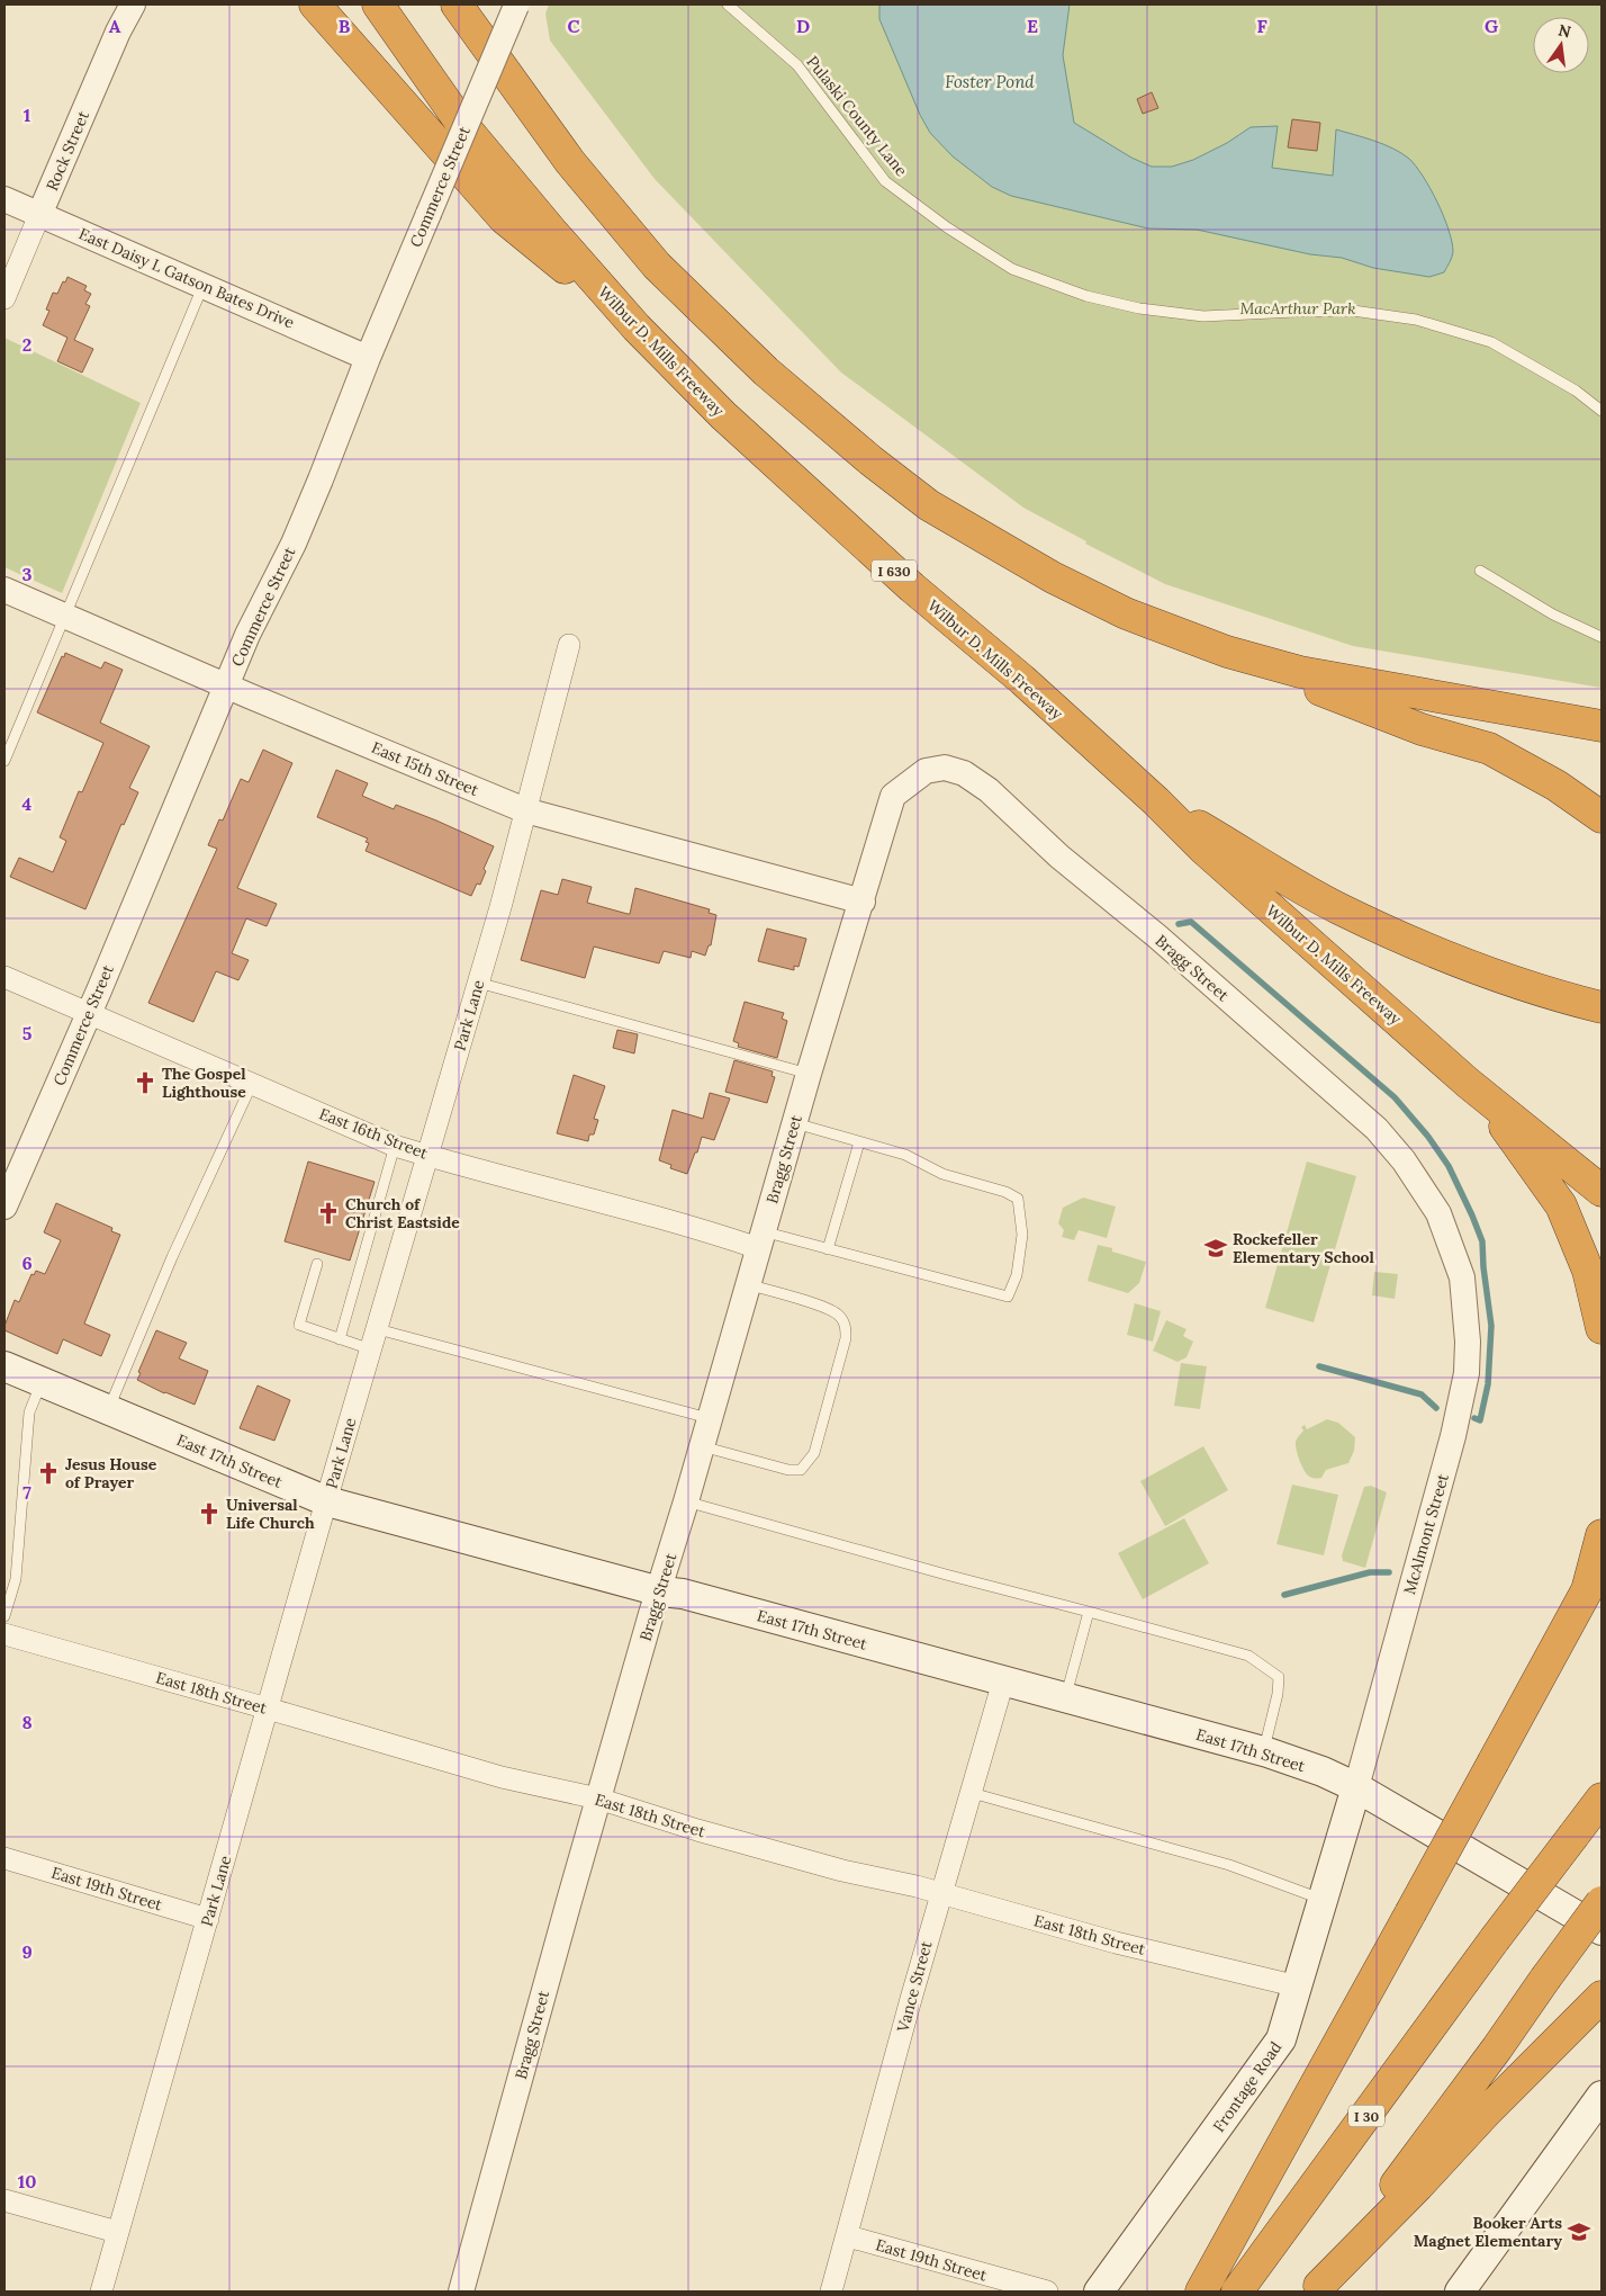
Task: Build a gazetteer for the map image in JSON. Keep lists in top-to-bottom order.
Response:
{
  "streets": {
    "highway": ["Wilbur D. Mills Freeway", "I 630", "I 30"],
    "main road": ["East 17th Street", "Frontage Road"],
    "street": [
      "Rock Street",
      "Commerce Street",
      "East Daisy L Gatson Bates Drive",
      "East 15th Street",
      "Bragg Street",
      "Park Lane",
      "East 16th Street",
      "McAlmont Street",
      "East 18th Street",
      "East 19th Street",
      "Vance Street"
    ],
    "lane": ["Pulaski County Lane"]
  },
  "crossings": [
    ["Rock Street", "East Daisy L Gatson Bates Drive"],
    ["Commerce Street", "East Daisy L Gatson Bates Drive"],
    ["Commerce Street", "East 15th Street"],
    ["Commerce Street", "East 16th Street"],
    ["East 15th Street", "Bragg Street"],
    ["East 15th Street", "Park Lane"],
    ["Bragg Street", "East 16th Street"],
    ["Bragg Street", "East 17th Street"],
    ["Bragg Street", "McAlmont Street"],
    ["Bragg Street", "East 18th Street"],
    ["Park Lane", "East 16th Street"],
    ["Park Lane", "East 17th Street"],
    ["Park Lane", "East 18th Street"],
    ["Park Lane", "East 19th Street"],
    ["East 17th Street", "McAlmont Street"],
    ["East 17th Street", "Vance Street"],
    ["East 17th Street", "Frontage Road"],
    ["McAlmont Street", "Frontage Road"],
    ["East 18th Street", "Vance Street"],
    ["East 18th Street", "Frontage Road"],
    ["East 19th Street", "Vance Street"]
  ],
  "water": ["Foster Pond"],
  "parks": ["MacArthur Park"],
  "places": {
    "church": [
      "The Gospel Lighthouse",
      "Church of Christ Eastside",
      "Jesus House of Prayer",
      "Universal Life Church"
    ],
    "school or university": ["Rockefeller Elementary School", "Booker Arts Magnet Elementary"]
  },
  "north": "top",
  "grid": {
    "columns": [
      "A",
      "B",
      "C",
      "D",
      "E",
      "F",
      "G"
    ],
    "rows": [
      "1",
      "2",
      "3",
      "4",
      "5",
      "6",
      "7",
      "8",
      "9",
      "10"
    ]
  }
}
